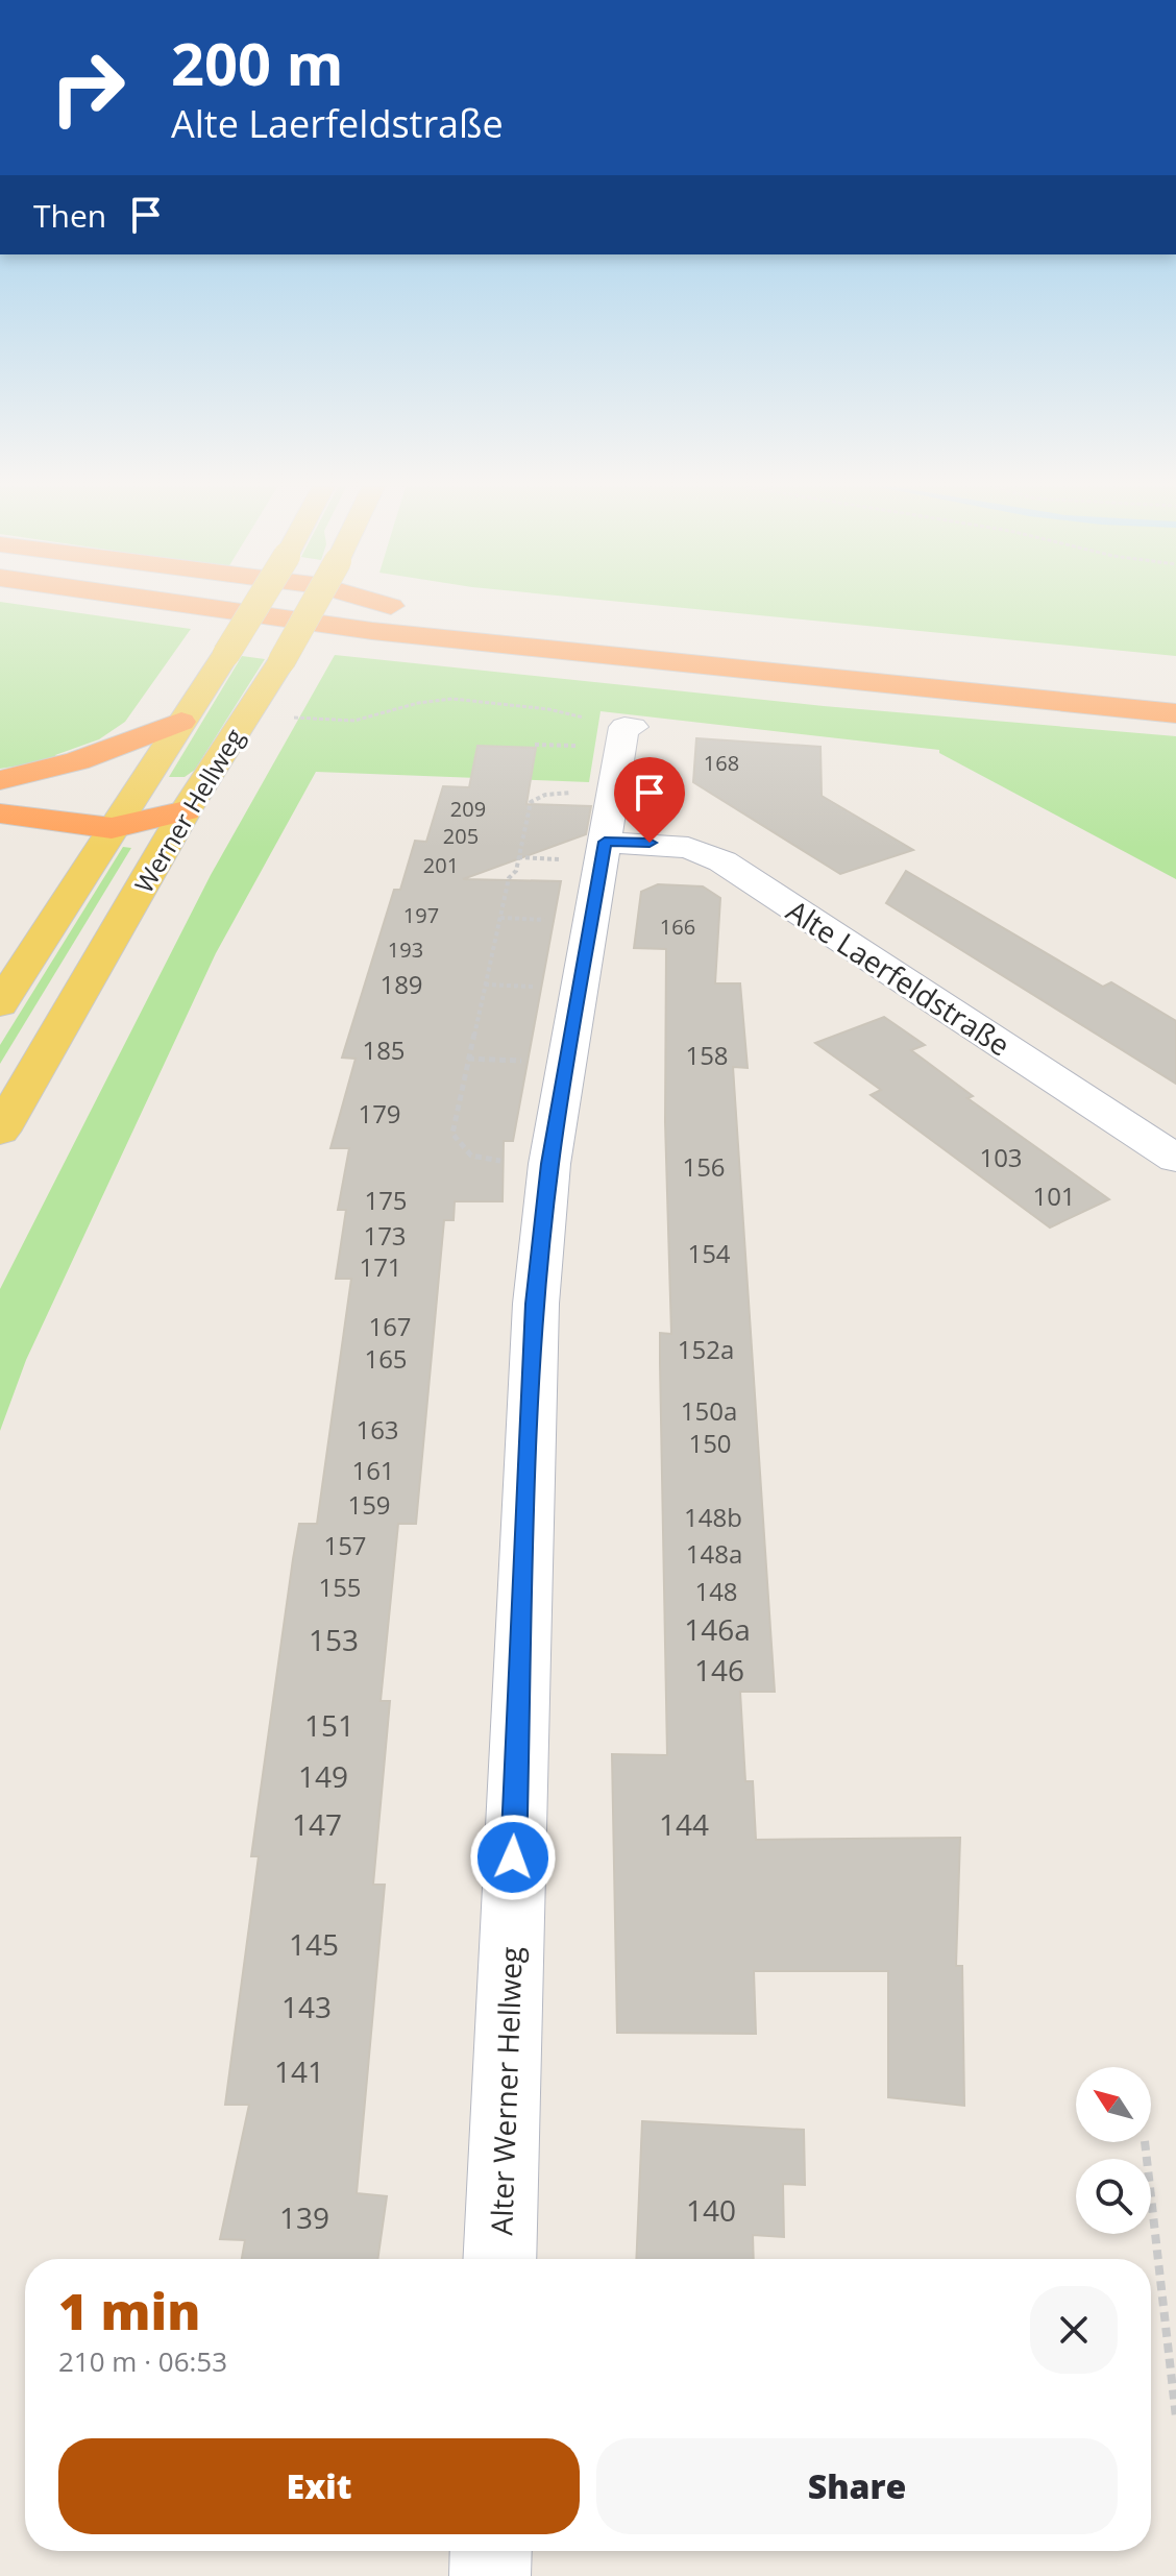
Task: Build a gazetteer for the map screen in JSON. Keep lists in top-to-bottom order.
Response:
{
  "streets": {
    "main road": ["Werner Hellweg"],
    "street": ["Alte Laerfeldstraße", "Alter Werner Hellweg"]
  },
  "crossings": [
    ["Alte Laerfeldstraße", "Alter Werner Hellweg"]
  ],
  "house_numbers": [
    "168",
    "209",
    "205",
    "201",
    "197",
    "166",
    "193",
    "189",
    "185",
    "158",
    "179",
    "103",
    "156",
    "101",
    "175",
    "173",
    "154",
    "171",
    "167",
    "152a",
    "165",
    "150a",
    "163",
    "150",
    "161",
    "159",
    "148b",
    "157",
    "148a",
    "155",
    "148",
    "146a",
    "153",
    "146",
    "151",
    "149",
    "147",
    "144",
    "145",
    "143",
    "141",
    "140",
    "139"
  ],
  "north": "top left",
  "page": {
    "turn": ["200 m", "Alte Laerfeldstraße"],
    "then": "Then",
    "heading": ["1 min", "210 m · 06:53"],
    "buttons": ["Exit", "Share"]
  }
}
